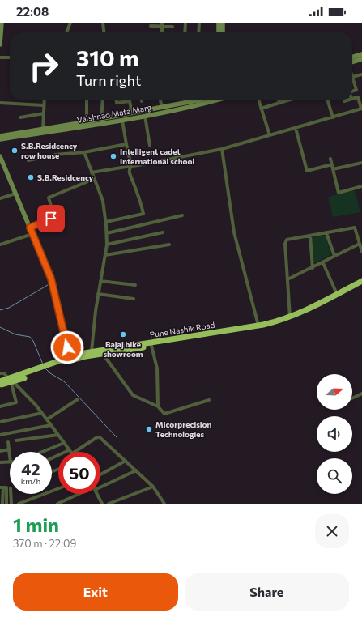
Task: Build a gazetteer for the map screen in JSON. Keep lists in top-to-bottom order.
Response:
{
  "streets": {
    "highway": ["Pune Nashik Road"],
    "main road": ["Vaishnao Mata Marg"]
  },
  "places": [
    "S.B.Residcency row house",
    "Intelligent cadet International school",
    "S.B.Residcency",
    "Bajaj bike showroom",
    "Micorprecision Technologies"
  ],
  "north": "right",
  "page": {
    "status": "22:08",
    "turn": ["310 m", "Turn right"],
    "speed": "42 km/h",
    "limit": "50",
    "heading": ["1 min", "370 m · 22:09"],
    "buttons": ["Exit", "Share"]
  }
}
